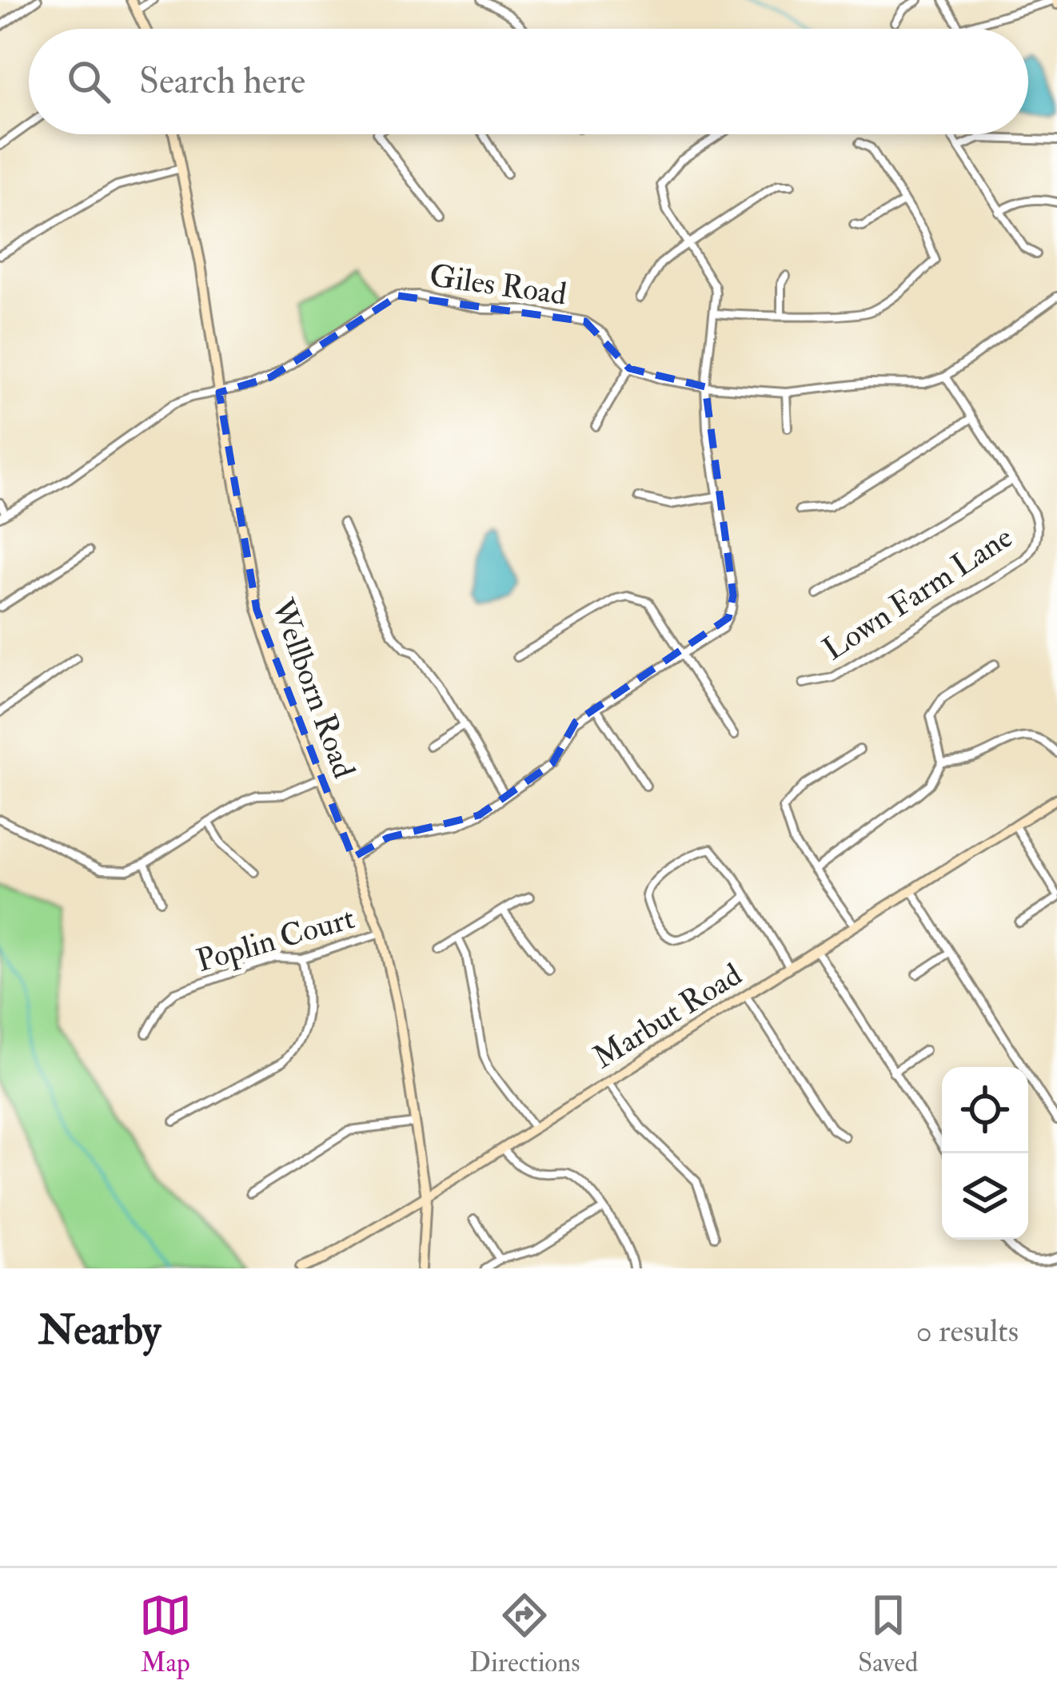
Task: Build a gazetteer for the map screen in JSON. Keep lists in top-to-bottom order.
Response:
{
  "streets": {
    "street": [
      "Giles Road",
      "Lown Farm Lane",
      "Wellborn Road",
      "Poplin Court",
      "Marbut Road"
    ]
  },
  "crossings": [
    ["Giles Road", "Wellborn Road"],
    ["Wellborn Road", "Poplin Court"],
    ["Wellborn Road", "Marbut Road"]
  ],
  "page": {
    "search": "Search here",
    "heading": ["Nearby", "0 results"],
    "nav": ["Map", "Directions", "Saved"]
  }
}
